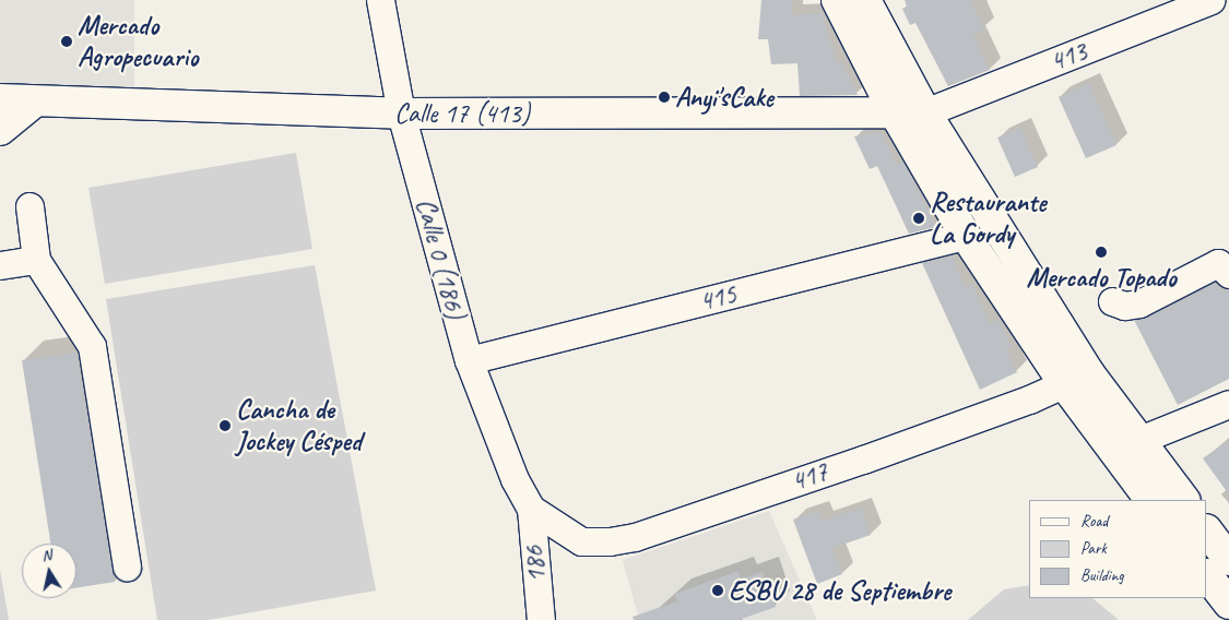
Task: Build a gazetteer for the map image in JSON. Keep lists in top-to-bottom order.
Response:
{
  "streets": {
    "main road": ["Calle 17 (413)"],
    "street": [
      "413",
      "Calle 0 (186)",
      "415",
      "417",
      "186"
    ]
  },
  "crossings": [
    ["413", "Calle 17 (413)"],
    ["Calle 17 (413)", "Calle 0 (186)"],
    ["Calle 0 (186)", "415"],
    ["Calle 0 (186)", "417"],
    ["Calle 0 (186)", "186"],
    ["417", "186"]
  ],
  "places": [
    "Mercado Agropecuario",
    "Anyi'sCake",
    "Restaurante La Gordy",
    "Mercado Topado",
    "Cancha de Jockey Césped",
    "ESBU 28 de Septiembre"
  ],
  "legend": ["Road", "Park", "Building"],
  "north": "top"
}
